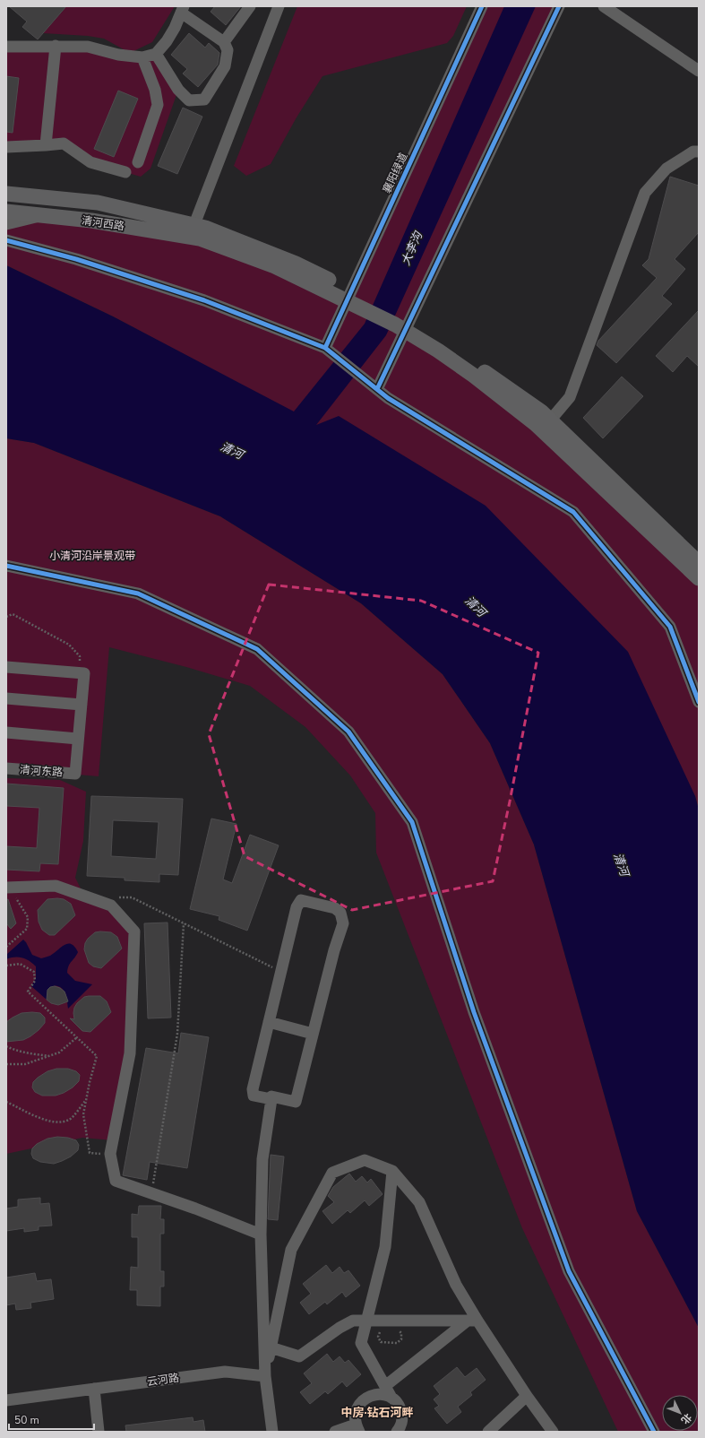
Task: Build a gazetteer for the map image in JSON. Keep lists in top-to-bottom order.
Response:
{
  "streets": {
    "main road": ["清河西路"],
    "street": ["襄阳绿道", "清河东路", "云河路"]
  },
  "districts": ["中房·钻石河畔"],
  "water": ["大李沟", "清河"],
  "parks": ["小清河沿岸景观带"],
  "scale_bar": "50 m",
  "north": "bottom right"
}
